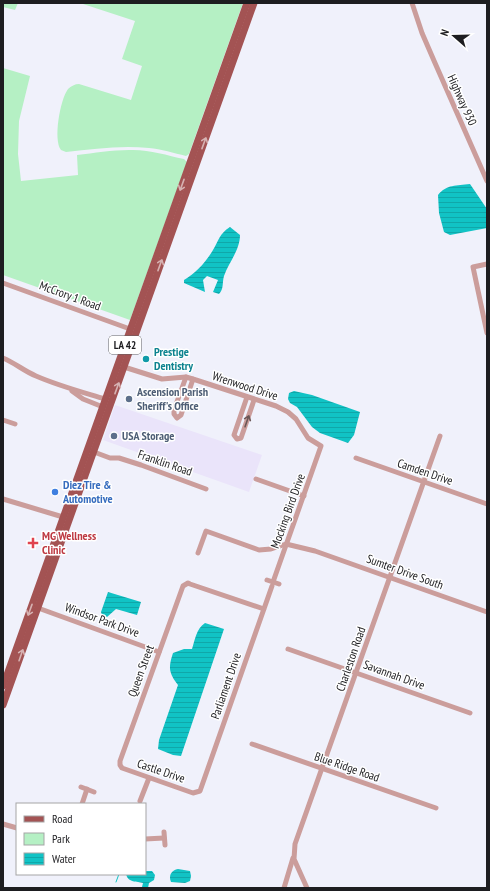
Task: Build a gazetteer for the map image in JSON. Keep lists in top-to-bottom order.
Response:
{
  "streets": {
    "main road": ["LA 42"],
    "street": [
      "Highway 930",
      "McCrory 1 Road",
      "Wrenwood Drive",
      "Franklin Road",
      "Camden Drive",
      "Mocking Bird Drive",
      "Sumter Drive South",
      "Windsor Park Drive",
      "Charleston Road",
      "Queen Street",
      "Savannah Drive",
      "Parliament Drive",
      "Blue Ridge Road",
      "Castle Drive"
    ]
  },
  "crossings": [
    ["McCrory 1 Road", "LA 42"],
    ["LA 42", "Wrenwood Drive"],
    ["LA 42", "Franklin Road"],
    ["LA 42", "Windsor Park Drive"],
    ["Wrenwood Drive", "Mocking Bird Drive"],
    ["Camden Drive", "Charleston Road"],
    ["Mocking Bird Drive", "Sumter Drive South"],
    ["Mocking Bird Drive", "Parliament Drive"],
    ["Sumter Drive South", "Charleston Road"],
    ["Windsor Park Drive", "Queen Street"],
    ["Charleston Road", "Savannah Drive"],
    ["Charleston Road", "Blue Ridge Road"],
    ["Queen Street", "Parliament Drive"],
    ["Queen Street", "Castle Drive"],
    ["Parliament Drive", "Castle Drive"]
  ],
  "places": {
    "other": [
      "Prestige Dentistry",
      "Ascension Parish Sheriff's Office",
      "USA Storage",
      "Diez Tire & Automotive"
    ],
    "health": ["MG Wellness Clinic"]
  },
  "legend": ["Road", "Park", "Water"],
  "north": "left"
}
